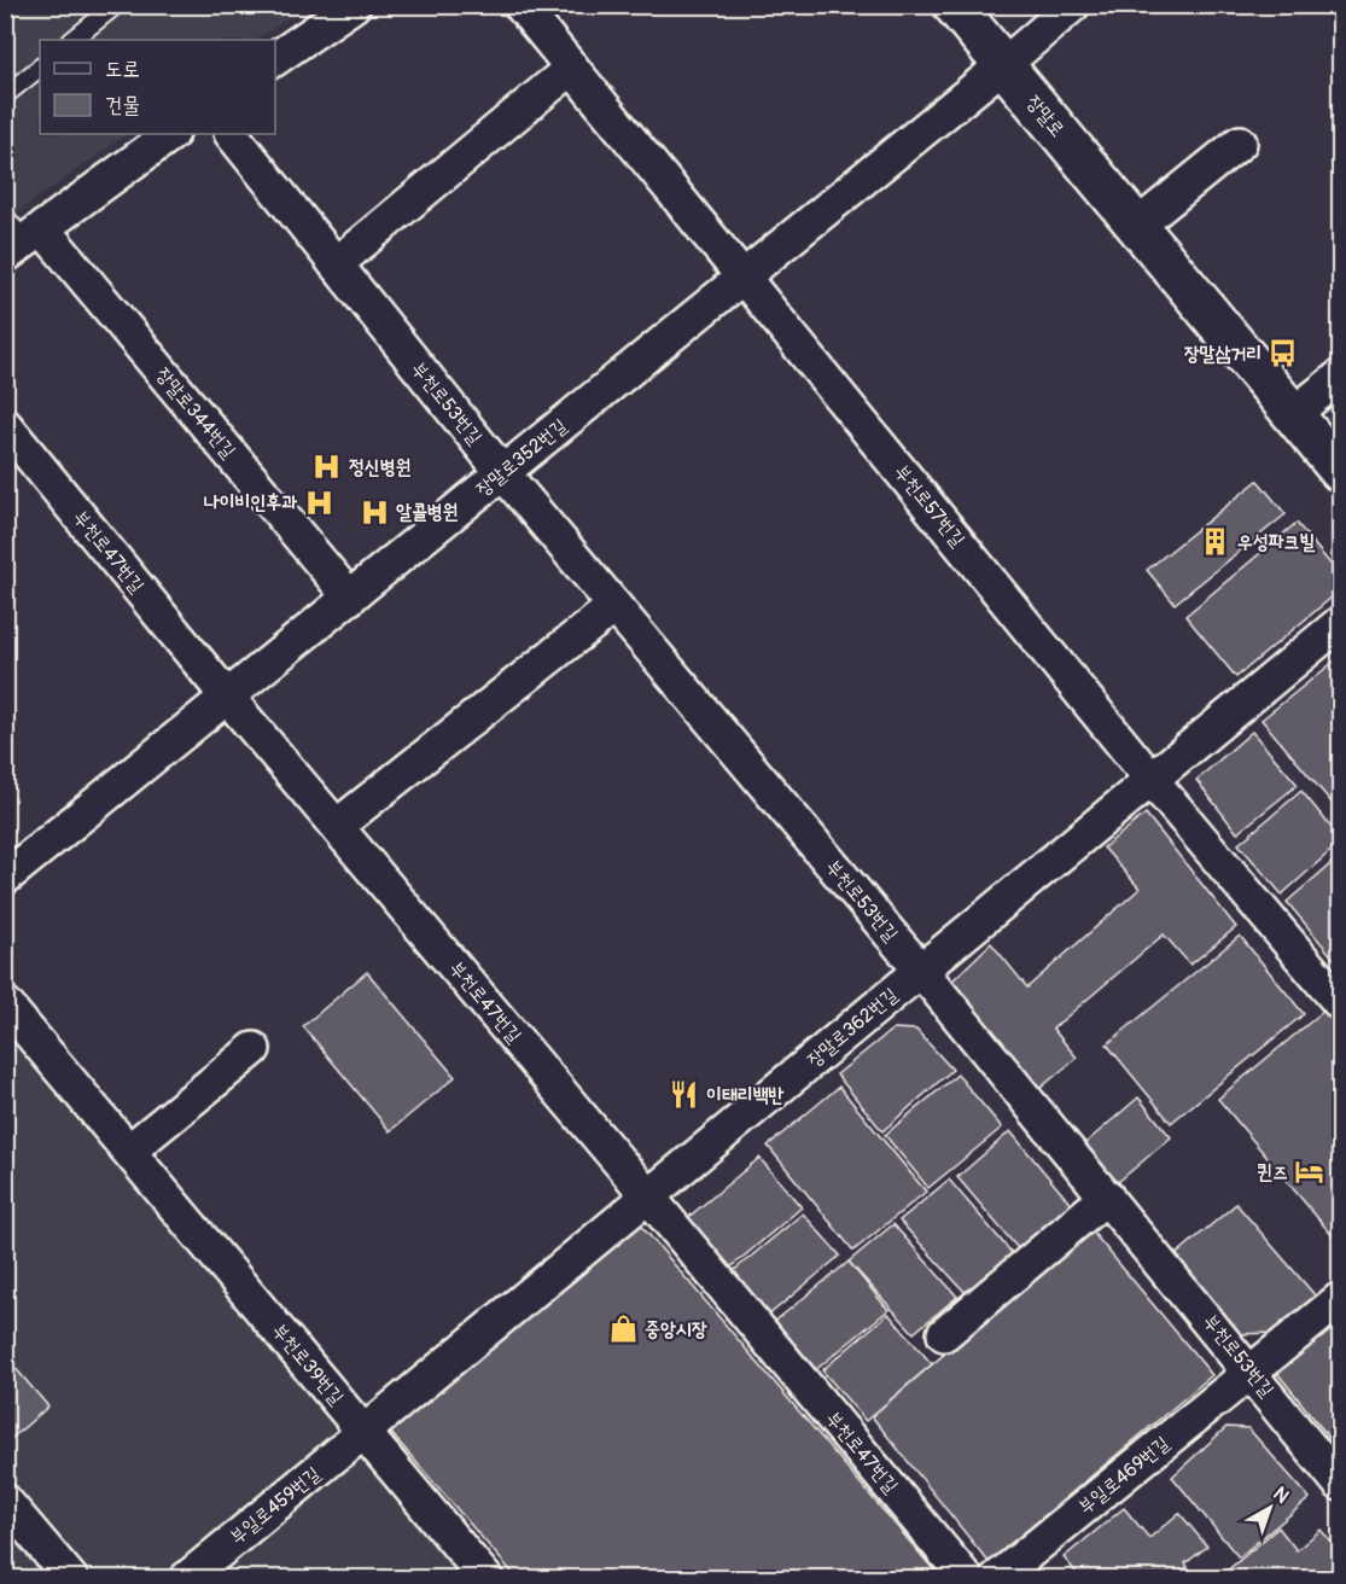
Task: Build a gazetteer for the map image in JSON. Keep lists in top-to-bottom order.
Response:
{
  "streets": {
    "street": [
      "장말로",
      "부천로53번길",
      "장말로344번길",
      "장말로352번길",
      "부천로57번길",
      "부천로47번길",
      "장말로362번길",
      "부천로39번길",
      "부일로469번길",
      "부일로459번길"
    ]
  },
  "crossings": [
    ["장말로", "장말로352번길"],
    ["부천로53번길", "장말로352번길"],
    ["부천로53번길", "장말로362번길"],
    ["부천로53번길", "부일로469번길"],
    ["장말로344번길", "장말로352번길"],
    ["장말로352번길", "부천로57번길"],
    ["장말로352번길", "부천로47번길"],
    ["부천로57번길", "장말로362번길"],
    ["부천로47번길", "장말로362번길"],
    ["장말로362번길", "부천로39번길"],
    ["장말로362번길", "부일로459번길"],
    ["부천로39번길", "부일로459번길"]
  ],
  "places": {
    "bus stop": ["장말삼거리"],
    "hospital": ["정신병원", "나이비인후과", "알콜병원"],
    "building": ["우성파크빌"],
    "restaurant": ["이태리백반"],
    "hotel": ["퀸즈"],
    "shop": ["중앙시장"]
  },
  "legend": ["도로", "건물"],
  "north": "top right"
}
